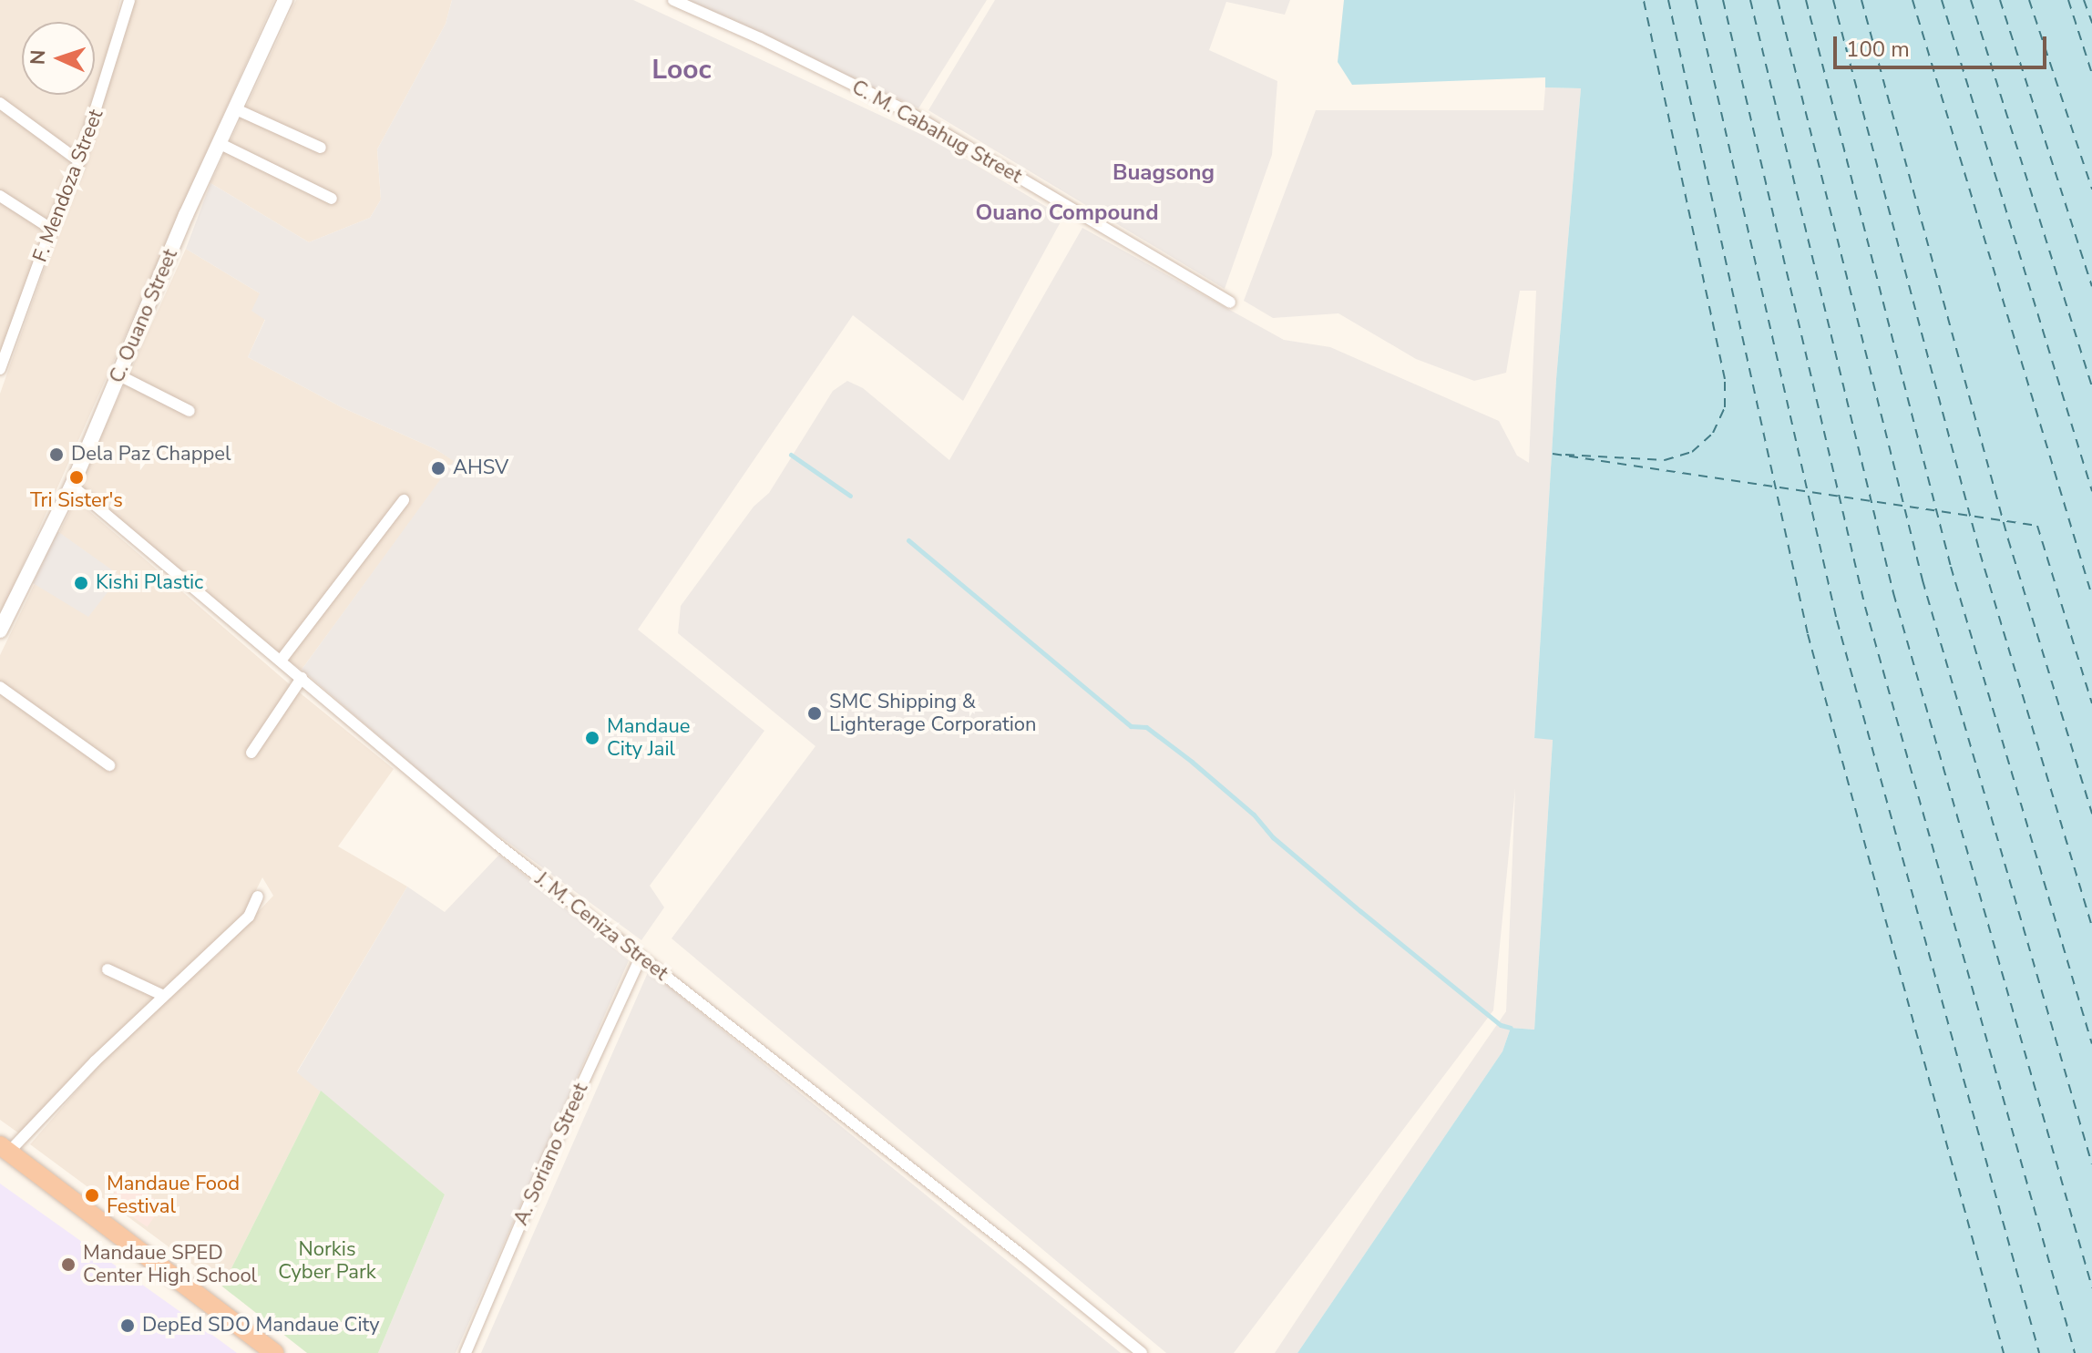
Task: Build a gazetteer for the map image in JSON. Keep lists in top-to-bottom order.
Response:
{
  "streets": {
    "street": [
      "C. M. Cabahug Street",
      "F. Mendoza Street",
      "C. Ouano Street",
      "J. M. Ceniza Street",
      "A. Soriano Street"
    ]
  },
  "crossings": [
    ["C. Ouano Street", "J. M. Ceniza Street"],
    ["J. M. Ceniza Street", "A. Soriano Street"]
  ],
  "districts": ["Looc", "Buagsong", "Ouano Compound"],
  "parks": ["Norkis Cyber Park"],
  "places": [
    "Dela Paz Chappel",
    "AHSV",
    "Tri Sister's",
    "Kishi Plastic",
    "SMC Shipping & Lighterage Corporation",
    "Mandaue City Jail",
    "Mandaue Food Festival",
    "Mandaue SPED Center High School",
    "DepEd SDO Mandaue City"
  ],
  "scale_bar": "100 m",
  "north": "left"
}
